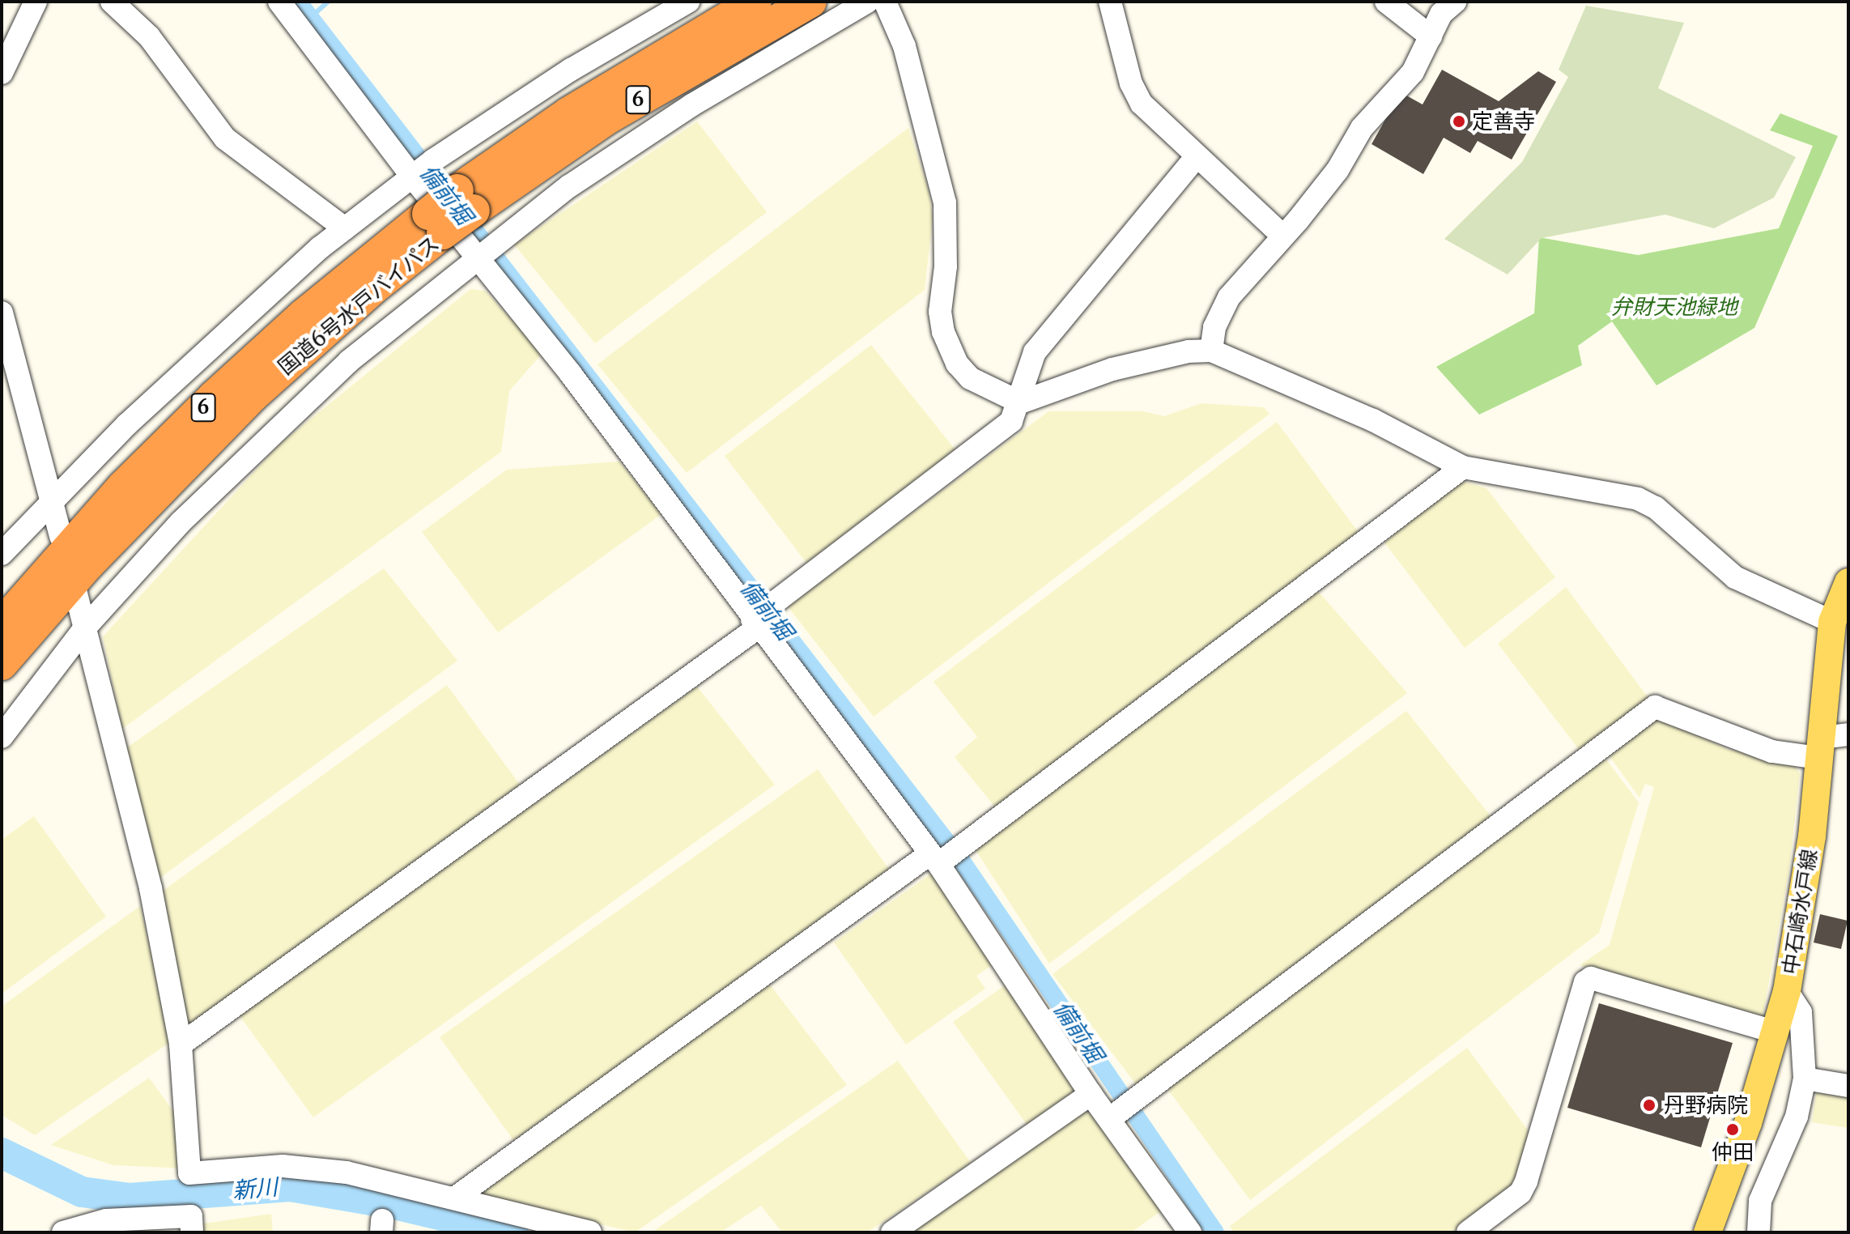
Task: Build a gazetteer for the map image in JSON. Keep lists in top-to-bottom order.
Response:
{
  "streets": {
    "highway": ["6", "国道6号水戸バイパス"],
    "main road": ["中石崎水戸線"]
  },
  "water": ["備前堀", "新川"],
  "parks": ["弁財天池緑地"],
  "places": ["定善寺", "丹野病院", "仲田"]
}
